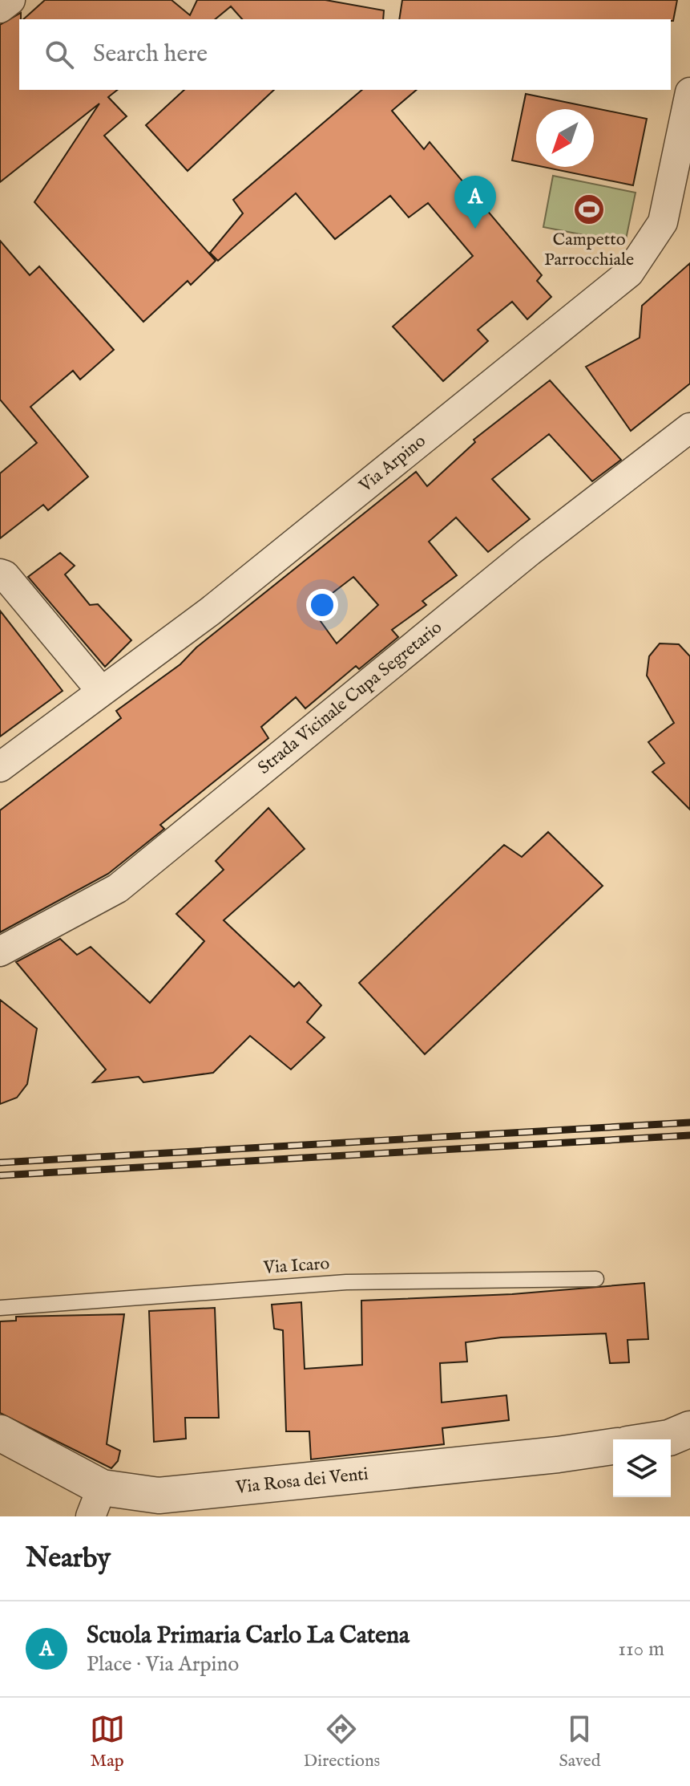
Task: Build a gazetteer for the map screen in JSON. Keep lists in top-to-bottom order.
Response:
{
  "streets": {
    "street": ["Via Arpino", "Strada Vicinale Cupa Segretario", "Via Rosa dei Venti"],
    "lane": ["Via Icaro"]
  },
  "places": {
    "sports": ["Campetto Parrocchiale"]
  },
  "north": "bottom left",
  "page": {
    "search": "Search here",
    "pins": "A",
    "heading": "Nearby",
    "list": [
      {
        "mark": "A",
        "name": "Scuola Primaria Carlo La Catena",
        "note": "Place · Via Arpino",
        "value": "110 m"
      }
    ],
    "nav": ["Map", "Directions", "Saved"]
  }
}
